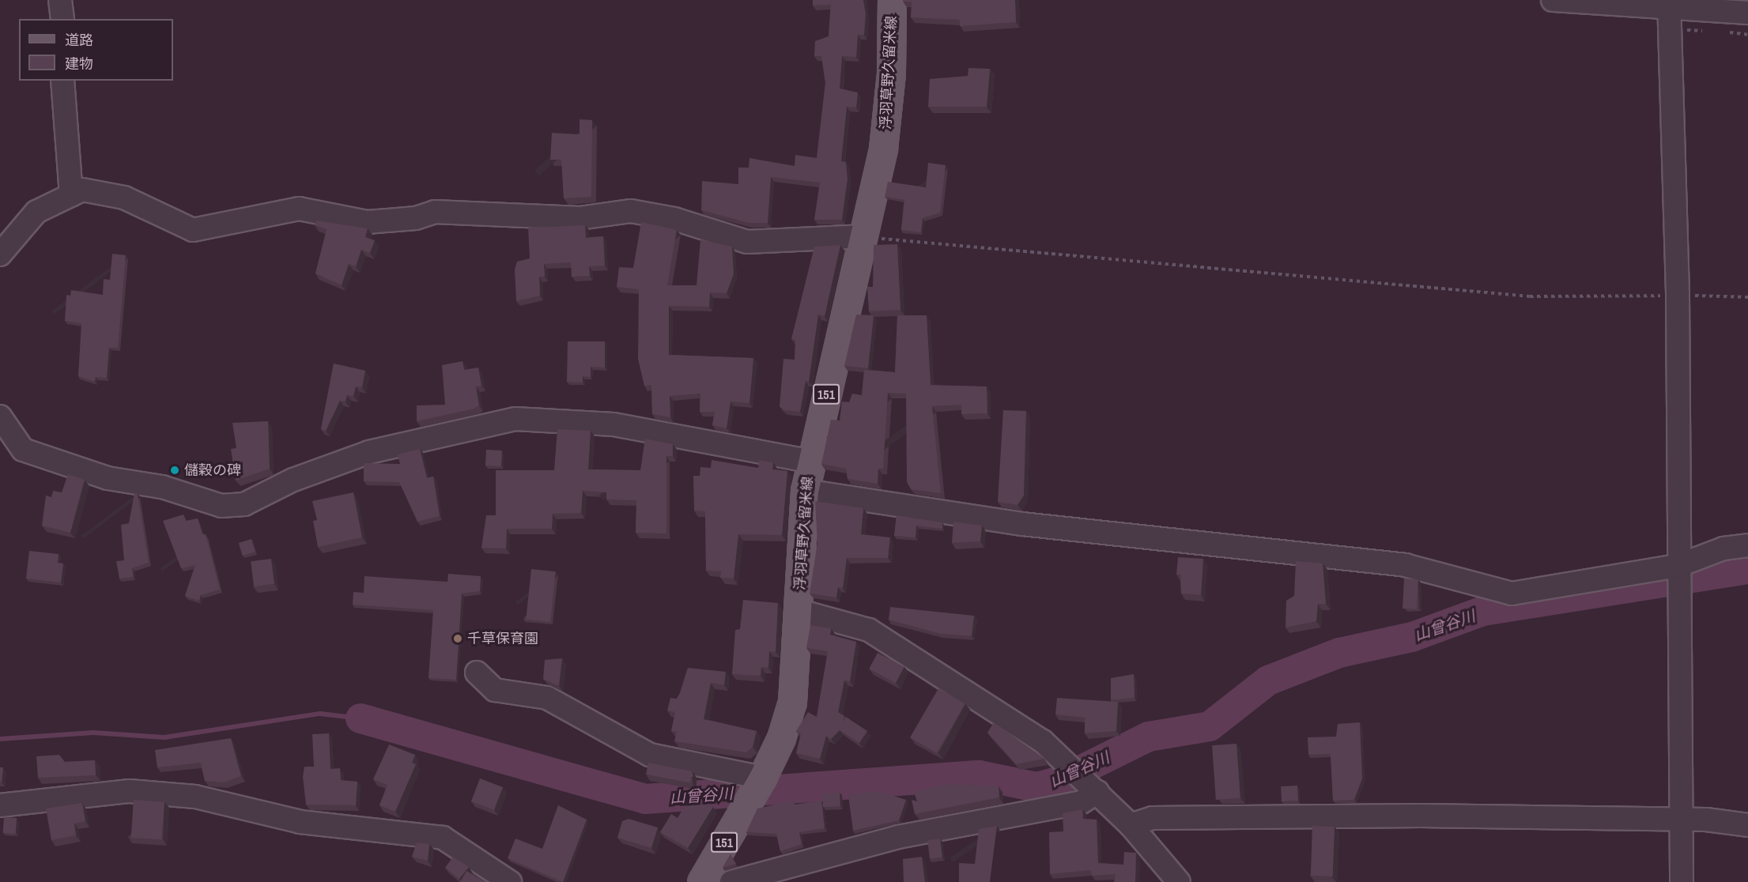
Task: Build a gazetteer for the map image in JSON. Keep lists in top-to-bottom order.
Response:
{
  "streets": {
    "main road": ["浮羽草野久留米線", "151"]
  },
  "water": ["山曾谷川"],
  "places": ["儲穀の碑", "千草保育園"],
  "legend": ["道路", "建物"]
}
